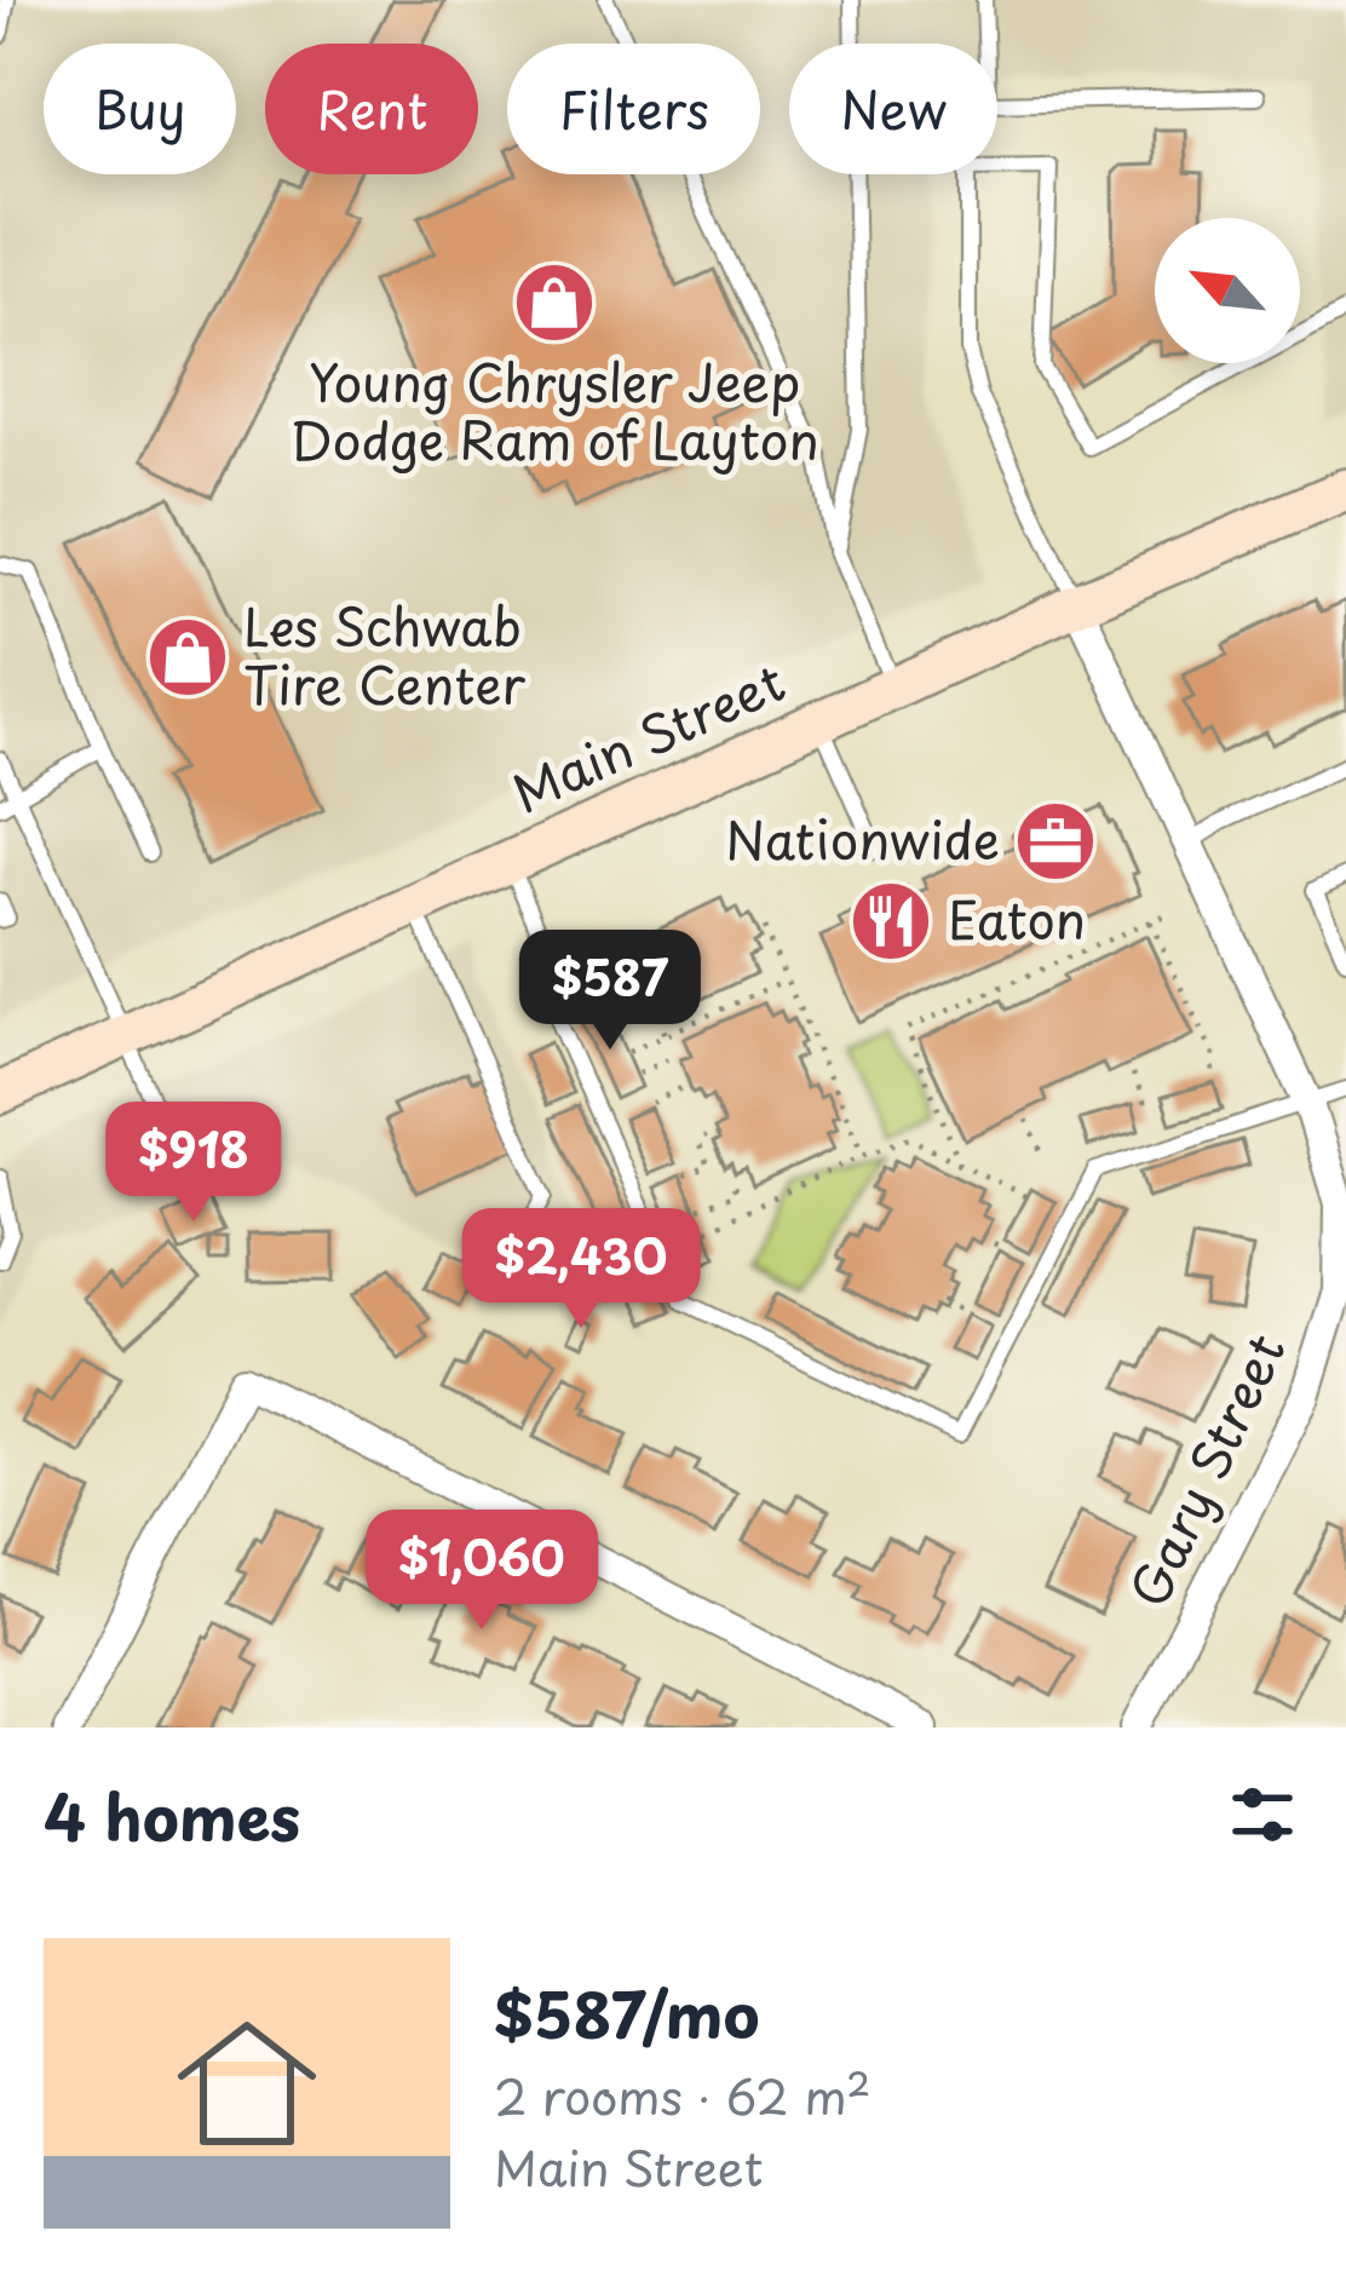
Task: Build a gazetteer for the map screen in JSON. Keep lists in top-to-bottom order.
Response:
{
  "streets": {
    "main road": ["Main Street"],
    "street": ["Gary Street"]
  },
  "crossings": [
    ["Main Street", "Gary Street"]
  ],
  "places": {
    "shop": ["Young Chrysler Jeep Dodge Ram of Layton", "Les Schwab Tire Center"],
    "office": ["Nationwide"],
    "restaurant": ["Eaton"]
  },
  "north": "top left",
  "page": {
    "chip": [
      "Buy",
      "Rent",
      "Filters",
      "New"
    ],
    "price": [
      "$587",
      "$918",
      "$2,430",
      "$1,060"
    ],
    "heading": "4 homes",
    "list": [
      {
        "name": "$587/mo",
        "note": "2 rooms · 62 m² · Main Street"
      }
    ]
  }
}
